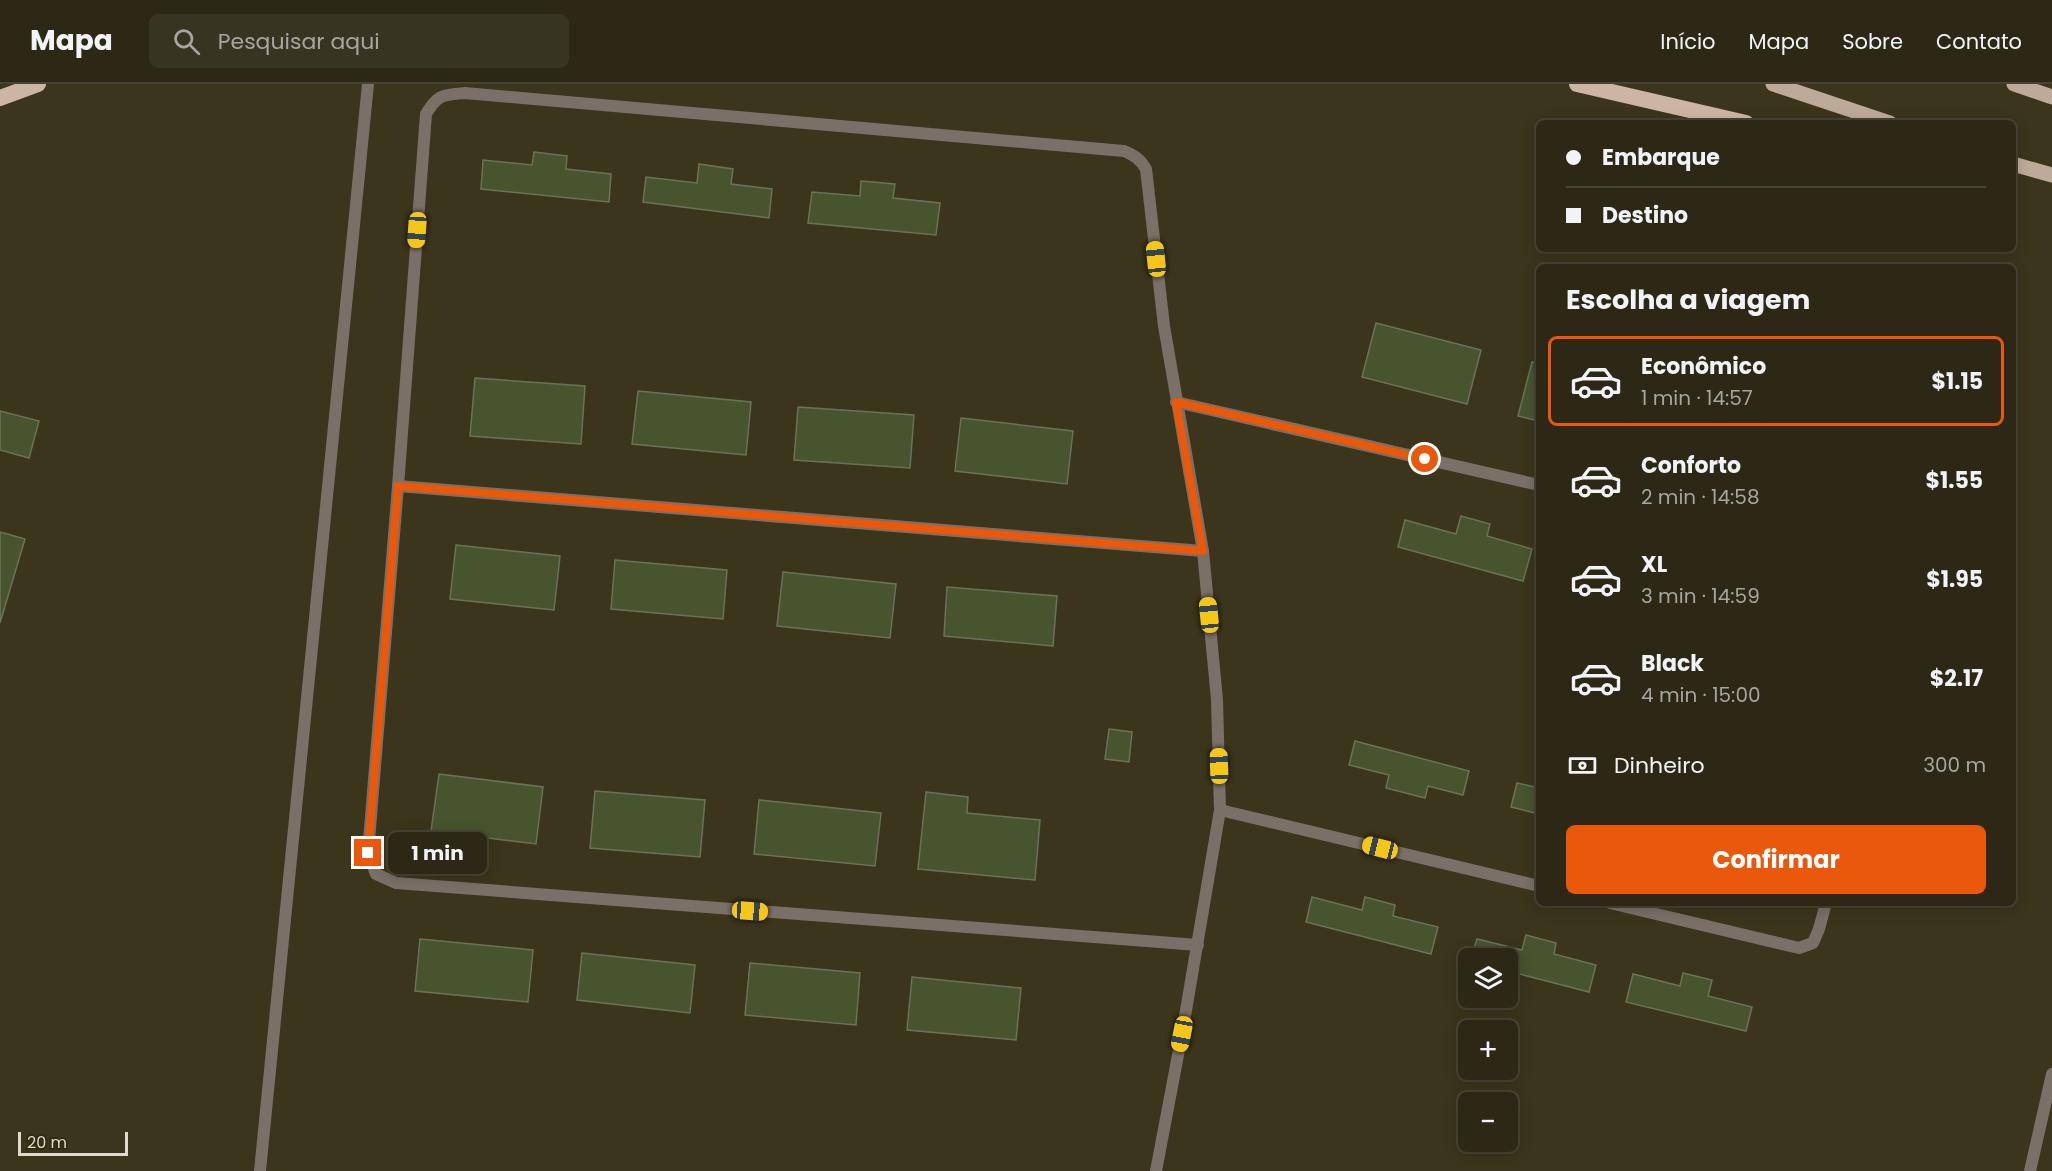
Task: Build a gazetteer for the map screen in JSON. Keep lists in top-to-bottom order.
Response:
{
  "scale_bar": "20 m",
  "page": {
    "header": "Mapa",
    "search": "Pesquisar aqui",
    "nav": [
      "Início",
      "Mapa",
      "Sobre",
      "Contato"
    ],
    "banner": ["Embarque", "Destino"],
    "heading": "Escolha a viagem",
    "list": [
      {
        "name": "Econômico",
        "note": "1 min · 14:57",
        "value": "$1.15"
      },
      {
        "name": "Conforto",
        "note": "2 min · 14:58",
        "value": "$1.55"
      },
      {
        "name": "XL",
        "note": "3 min · 14:59",
        "value": "$1.95"
      },
      {
        "name": "Black",
        "note": "4 min · 15:00",
        "value": "$2.17"
      }
    ],
    "pay": ["Dinheiro", "300 m"],
    "buttons": "Confirmar",
    "bubble": "1 min",
    "map_buttons": ["+", "−"],
    "scale": "20 m"
  }
}
